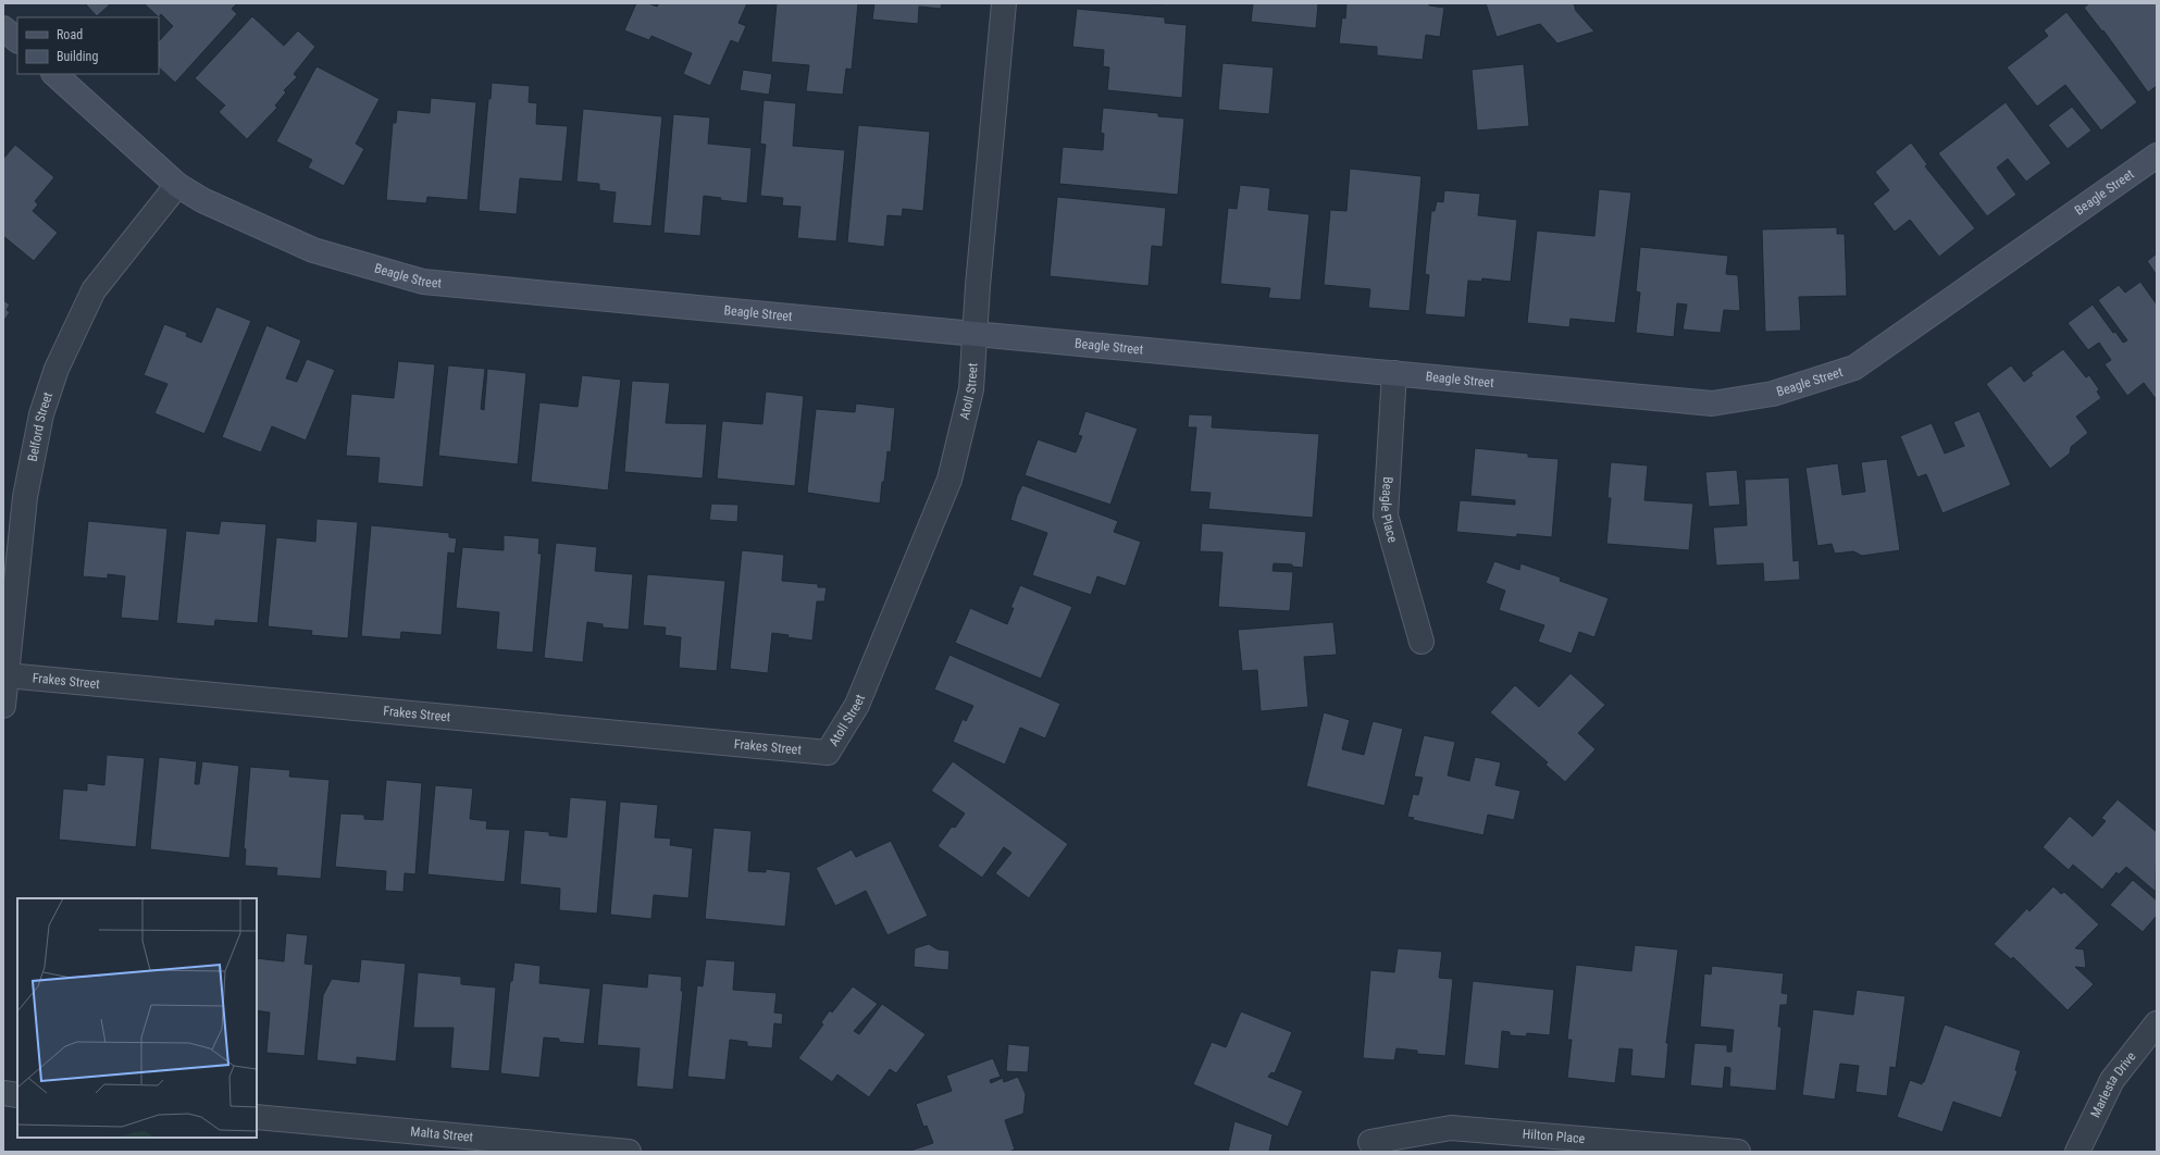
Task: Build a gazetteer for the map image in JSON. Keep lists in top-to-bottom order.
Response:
{
  "streets": {
    "street": [
      "Beagle Street",
      "Atoll Street",
      "Belford Street",
      "Beagle Place",
      "Frakes Street",
      "Marlesta Drive",
      "Malta Street",
      "Hilton Place"
    ]
  },
  "crossings": [
    ["Beagle Street", "Atoll Street"],
    ["Beagle Street", "Belford Street"],
    ["Beagle Street", "Beagle Place"],
    ["Atoll Street", "Frakes Street"],
    ["Belford Street", "Frakes Street"]
  ],
  "legend": ["Road", "Building"]
}
